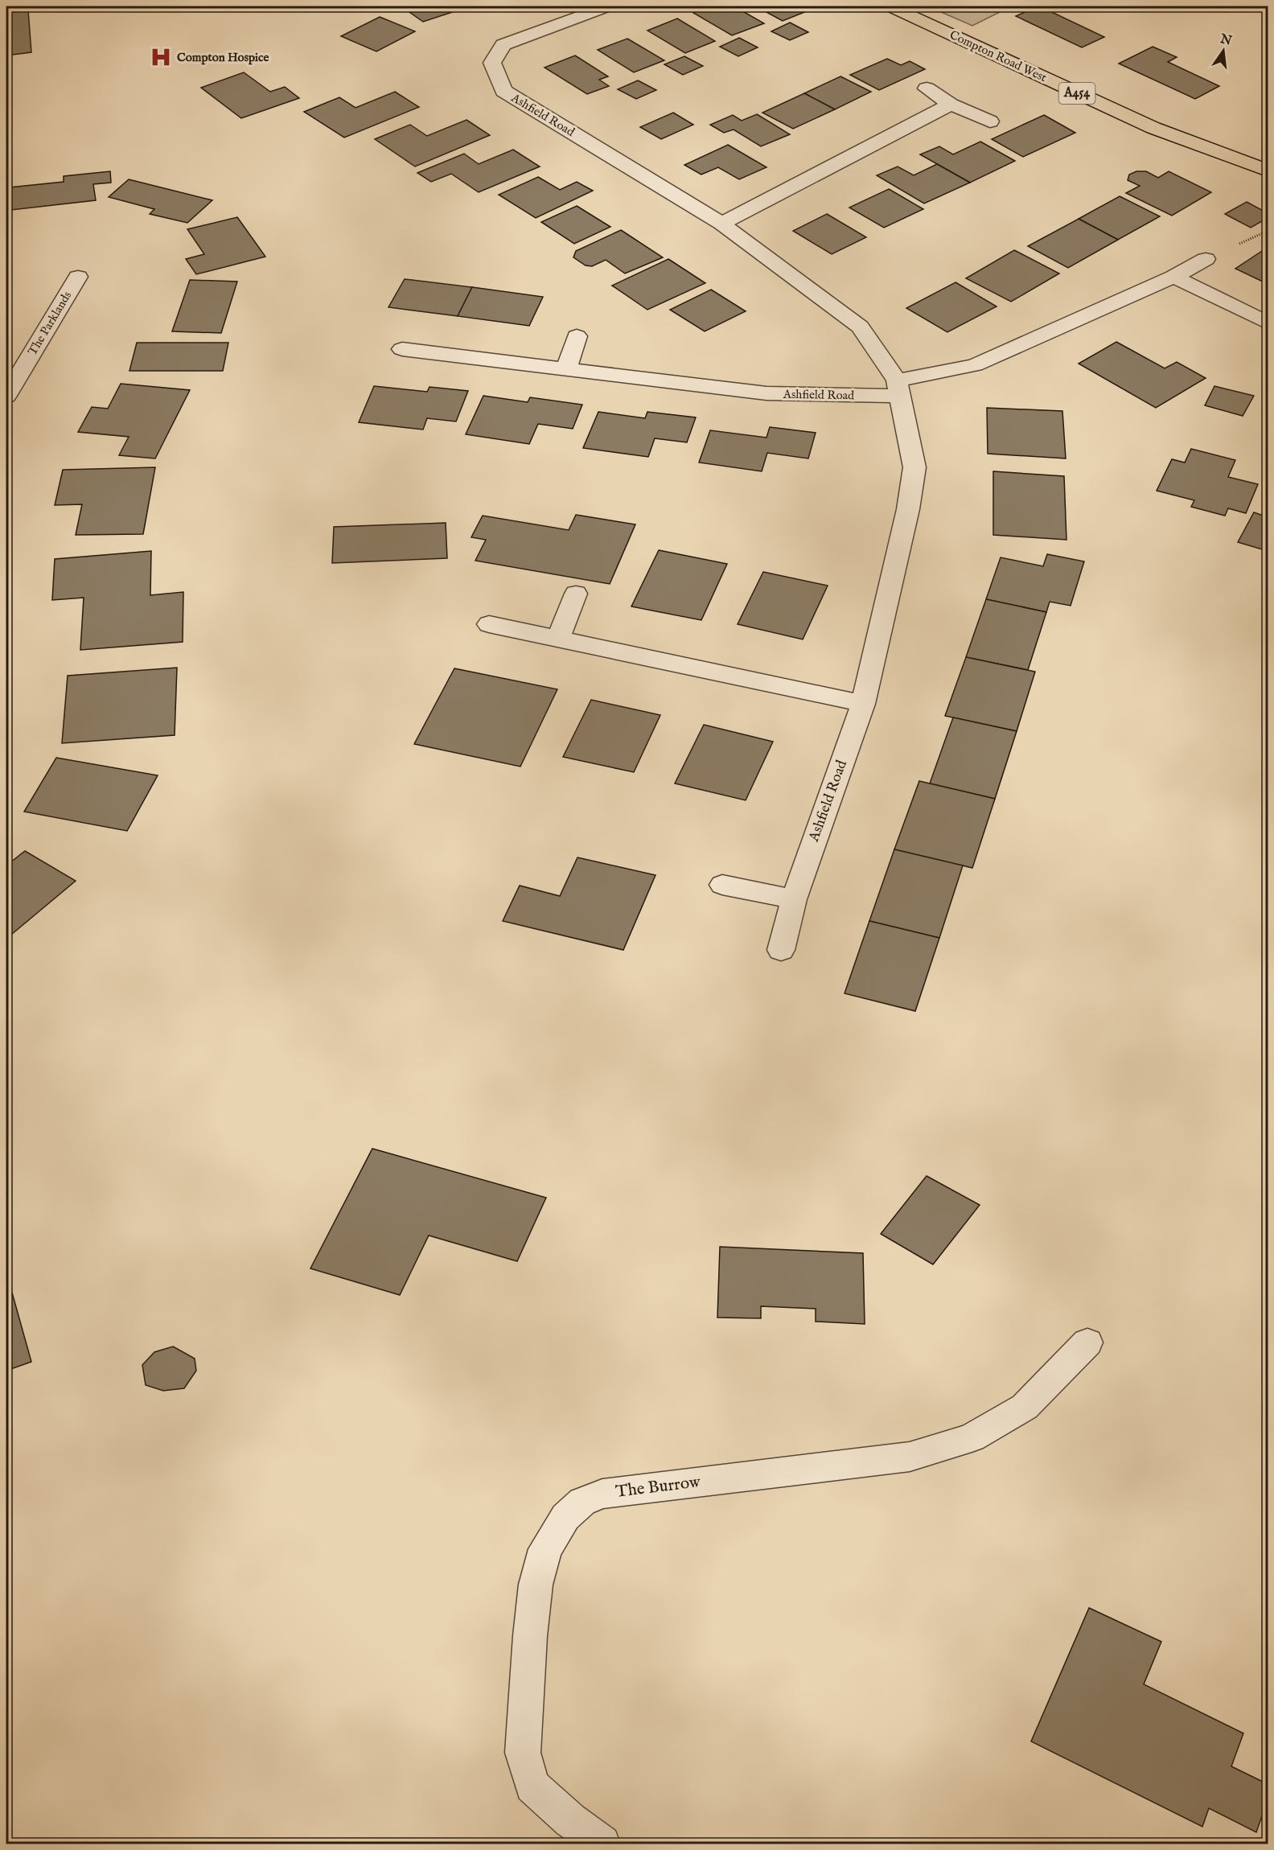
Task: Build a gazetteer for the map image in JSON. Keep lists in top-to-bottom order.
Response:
{
  "streets": {
    "highway": ["Compton Road West", "A454"],
    "street": ["Ashfield Road", "The Parklands", "The Burrow"]
  },
  "places": {
    "hospital": ["Compton Hospice"]
  },
  "north": "top"
}
